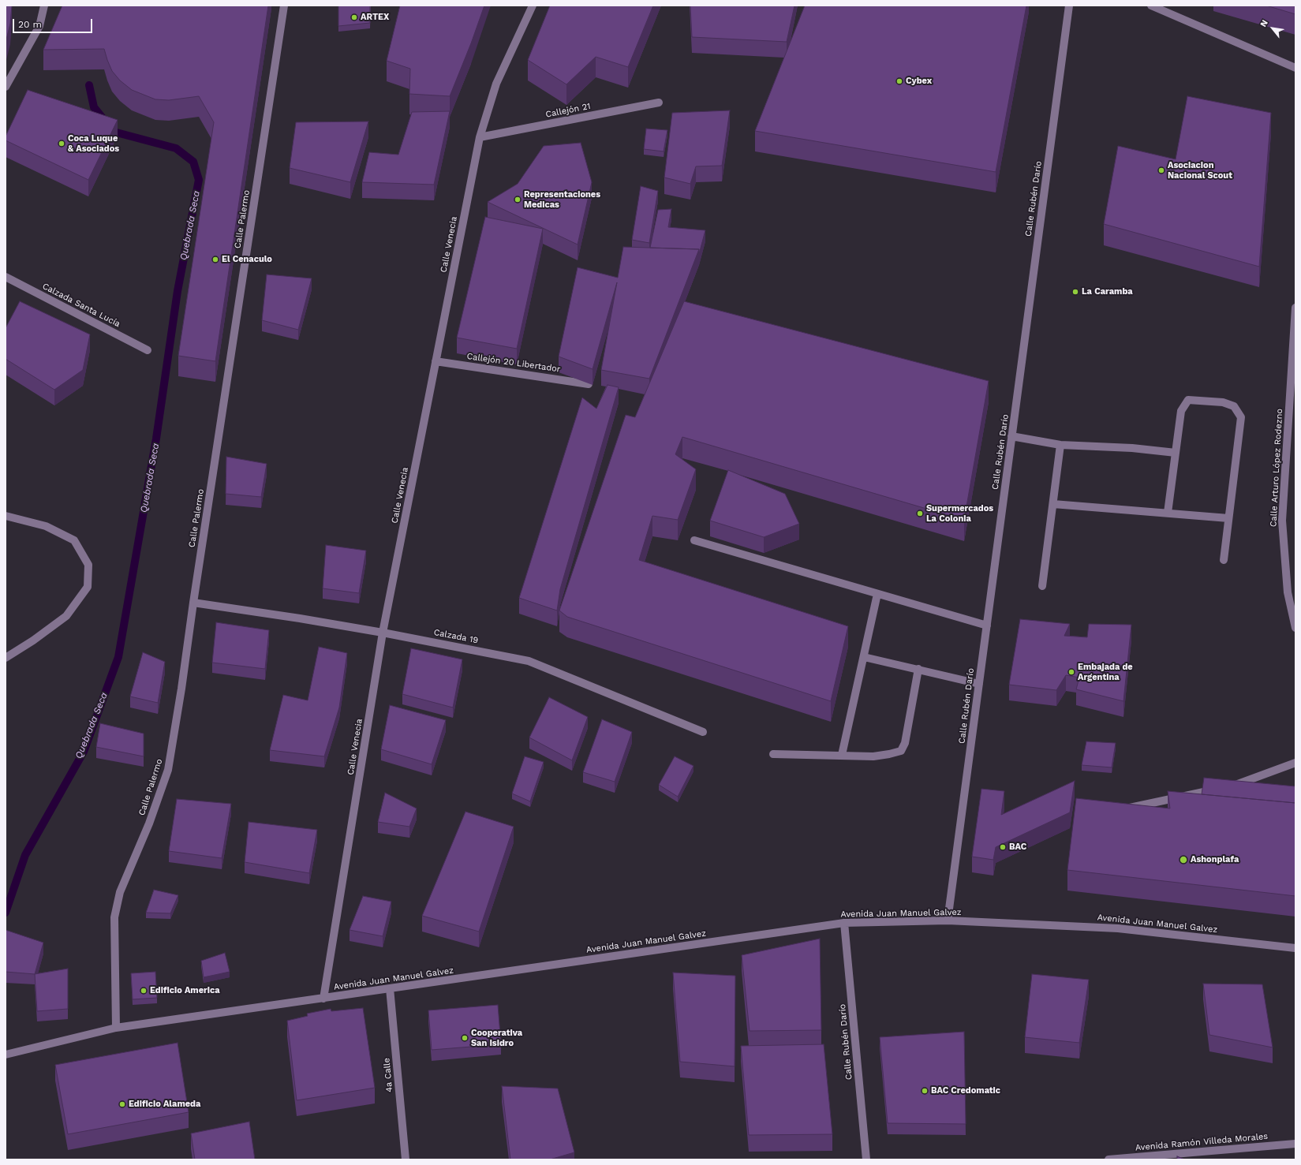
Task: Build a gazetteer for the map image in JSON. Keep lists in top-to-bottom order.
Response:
{
  "streets": {
    "street": [
      "Callejón 21",
      "Calle Rubén Darío",
      "Calle Palermo",
      "Calle Venecia",
      "Calzada Santa Lucía",
      "Callejón 20 Libertador",
      "Calle Arturo López Rodezno",
      "Calzada 19",
      "Avenida Juan Manuel Galvez",
      "4a Calle",
      "Avenida Ramón Villeda Morales"
    ]
  },
  "crossings": [
    ["Callejón 21", "Calle Venecia"],
    ["Calle Rubén Darío", "Avenida Juan Manuel Galvez"],
    ["Calle Palermo", "Calzada 19"],
    ["Calle Palermo", "Avenida Juan Manuel Galvez"],
    ["Calle Venecia", "Callejón 20 Libertador"],
    ["Calle Venecia", "Calzada 19"],
    ["Calle Venecia", "Avenida Juan Manuel Galvez"],
    ["Avenida Juan Manuel Galvez", "4a Calle"]
  ],
  "water": ["Quebrada Seca"],
  "places": [
    "ARTEX",
    "Cybex",
    "Coca Luque & Asociados",
    "Asociacion Nacional Scout",
    "Representaciones Medicas",
    "El Cenaculo",
    "La Caramba",
    "Supermercados La Colonia",
    "Embajada de Argentina",
    "BAC",
    "Ashonplafa",
    "Edificio America",
    "Cooperativa San Isidro",
    "BAC Credomatic",
    "Edificio Alameda"
  ],
  "scale_bar": "20 m",
  "north": "top left"
}
